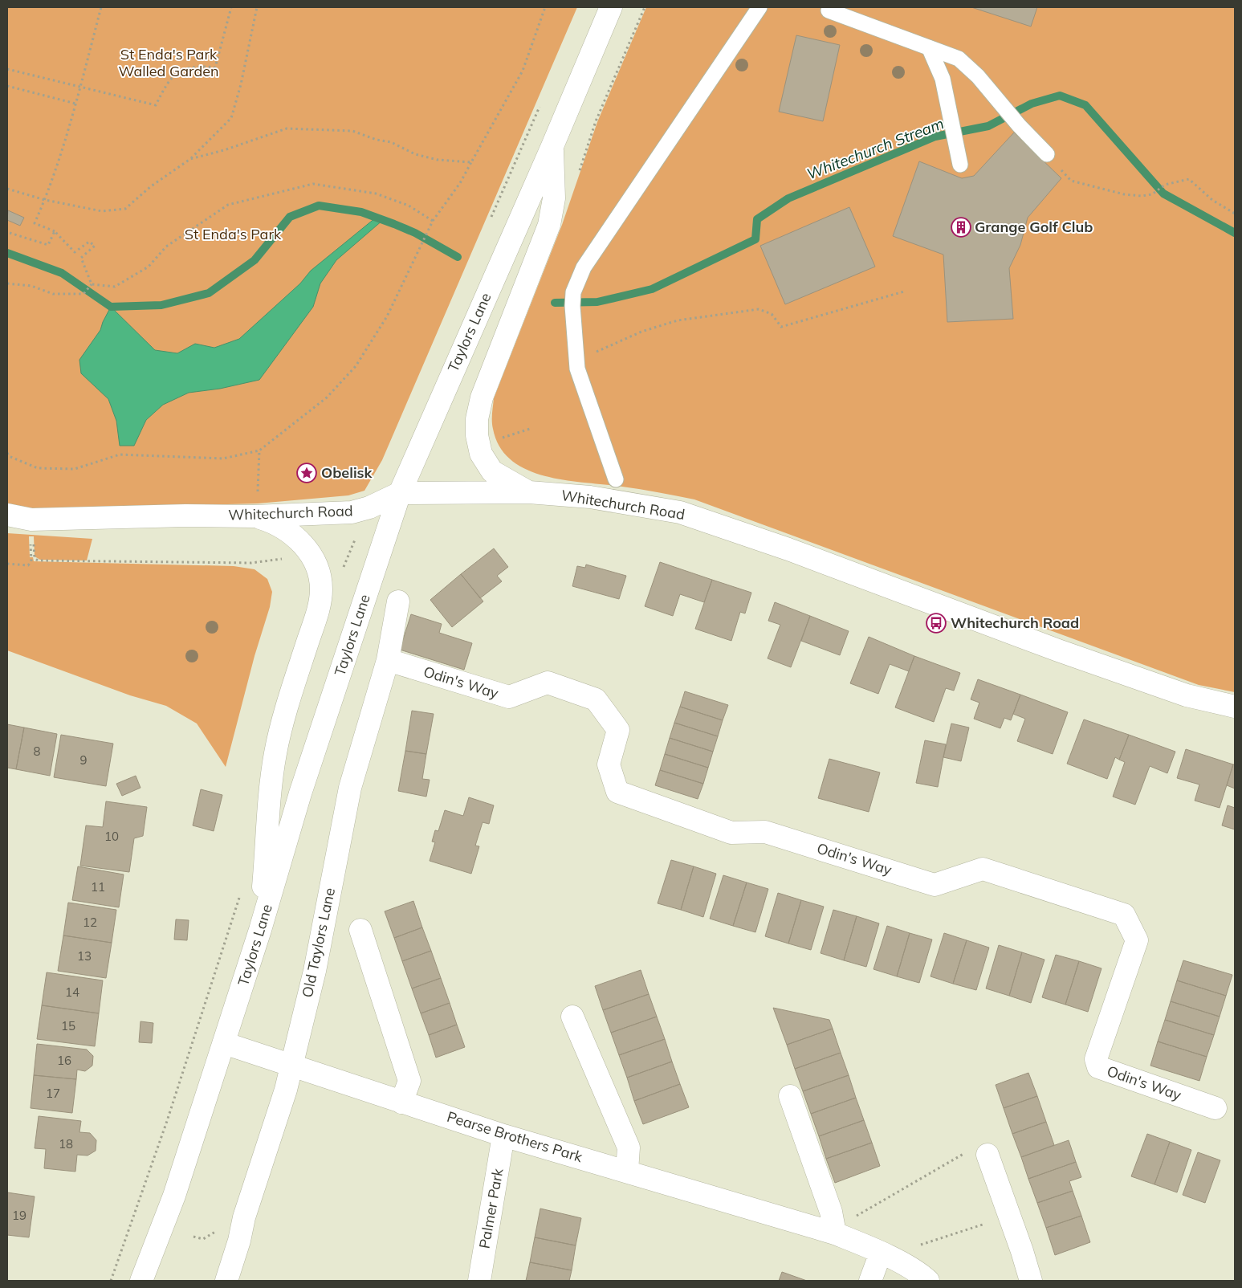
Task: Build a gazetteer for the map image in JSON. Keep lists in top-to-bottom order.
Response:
{
  "streets": {
    "street": [
      "Taylors Lane",
      "Whitechurch Road",
      "Odin's Way",
      "Old Taylors Lane",
      "Pearse Brothers Park",
      "Palmer Park"
    ]
  },
  "crossings": [
    ["Taylors Lane", "Whitechurch Road"],
    ["Taylors Lane", "Pearse Brothers Park"],
    ["Odin's Way", "Old Taylors Lane"],
    ["Old Taylors Lane", "Pearse Brothers Park"],
    ["Pearse Brothers Park", "Palmer Park"]
  ],
  "water": ["Whitechurch Stream"],
  "parks": ["St Enda's Park Walled Garden", "St Enda's Park"],
  "places": {
    "building": ["Grange Golf Club"],
    "place": ["Obelisk"],
    "bus stop": ["Whitechurch Road"]
  },
  "house_numbers": [
    "8",
    "9",
    "10",
    "11",
    "12",
    "13",
    "14",
    "15",
    "16",
    "17",
    "18",
    "19"
  ]
}
